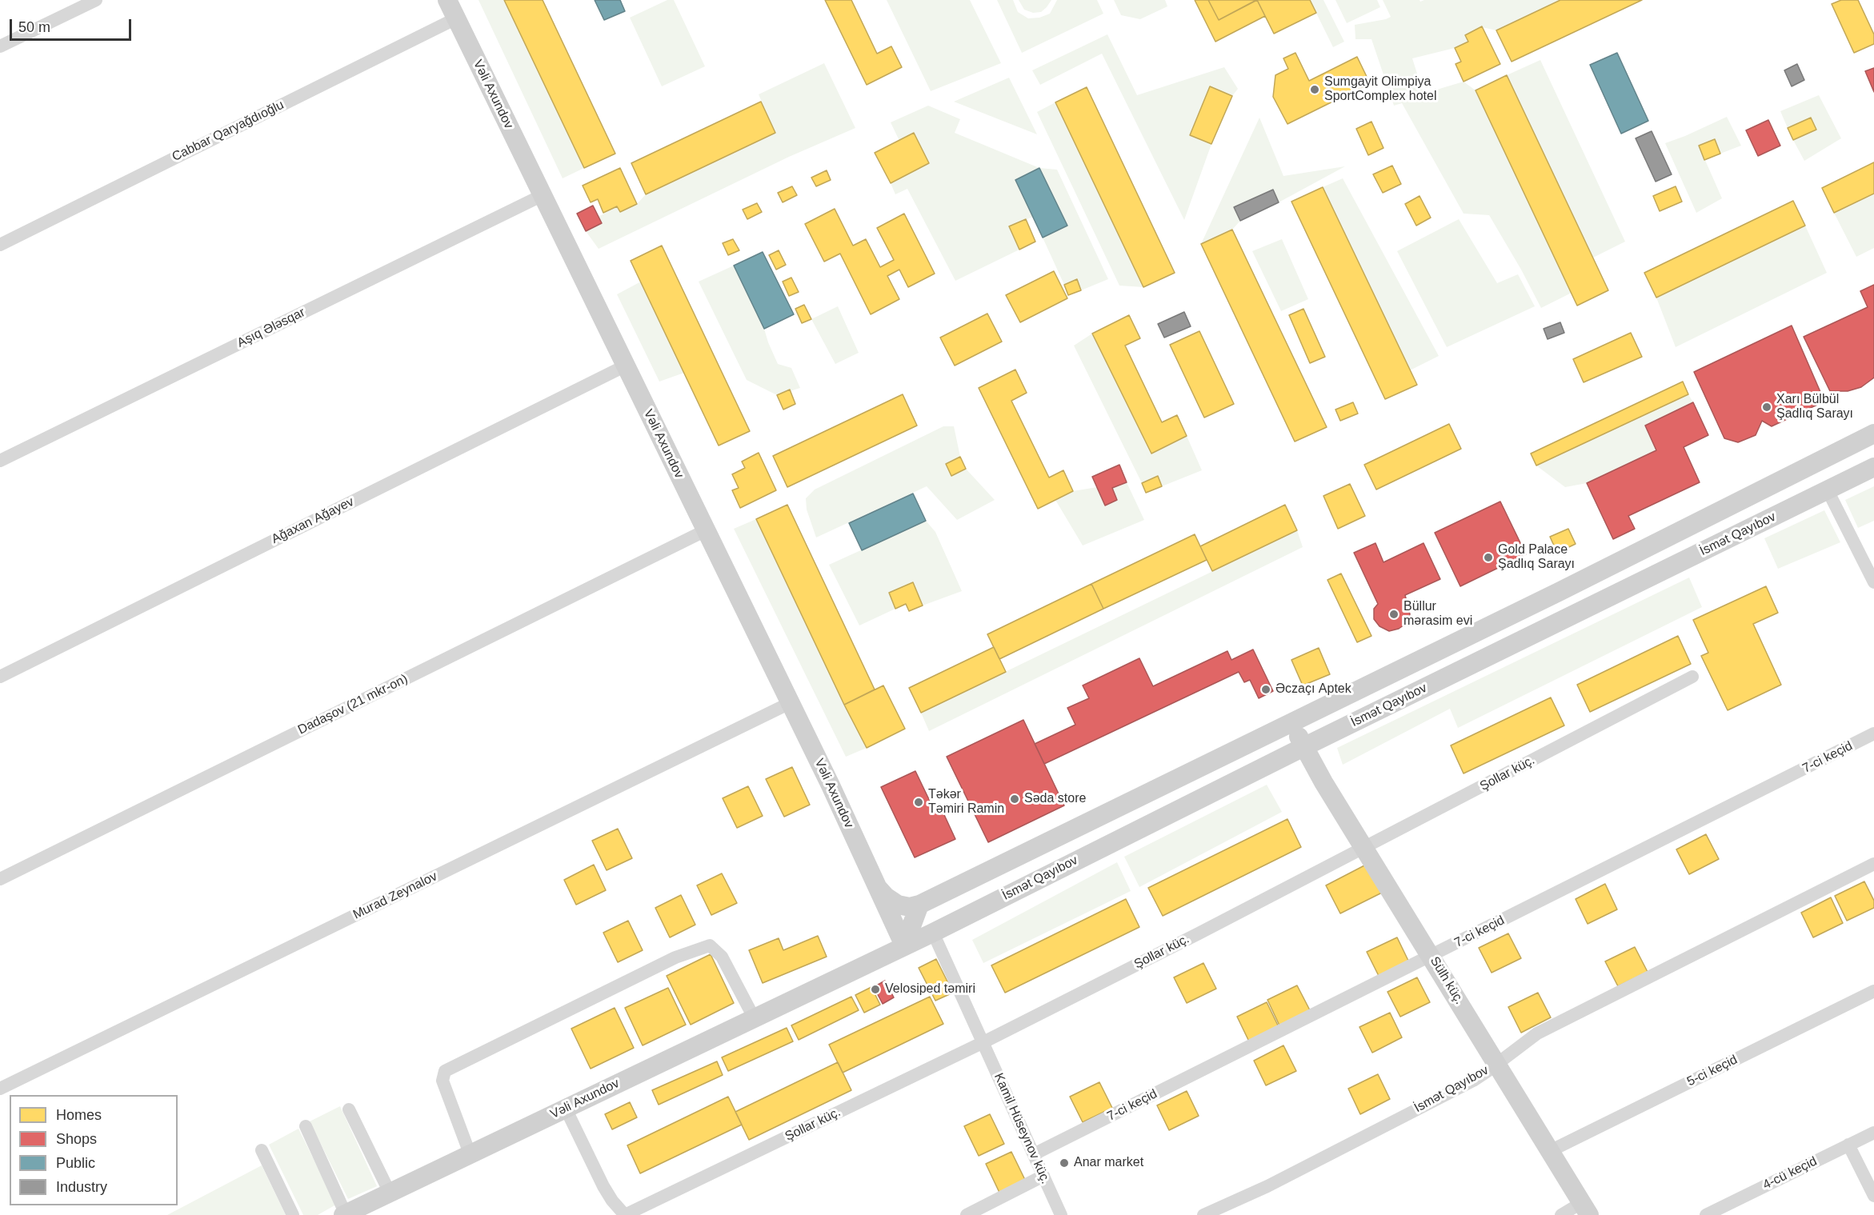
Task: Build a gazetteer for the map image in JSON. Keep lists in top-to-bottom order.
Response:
{
  "streets": {
    "street": [
      "Vəli Axundov",
      "Cabbar Qaryağdıoğlu",
      "Aşıq Ələsqar",
      "Ağaxan Ağayev",
      "İsmət Qayıbov",
      "Dadaşov (21 mkr-on)",
      "7-ci keçid",
      "Şollar küç.",
      "Murad Zeynalov",
      "Sülh küç.",
      "5-ci keçid",
      "Kamil Hüseynov küç.",
      "4-cü keçid"
    ]
  },
  "crossings": [
    ["Vəli Axundov", "Cabbar Qaryağdıoğlu"],
    ["Vəli Axundov", "Aşıq Ələsqar"],
    ["Vəli Axundov", "Ağaxan Ağayev"],
    ["Vəli Axundov", "İsmət Qayıbov"],
    ["Vəli Axundov", "Dadaşov (21 mkr-on)"],
    ["Vəli Axundov", "Murad Zeynalov"],
    ["İsmət Qayıbov", "Sülh küç."],
    ["İsmət Qayıbov", "Kamil Hüseynov küç."],
    ["7-ci keçid", "Sülh küç."],
    ["7-ci keçid", "Kamil Hüseynov küç."],
    ["Şollar küç.", "Sülh küç."],
    ["Şollar küç.", "Kamil Hüseynov küç."],
    ["Sülh küç.", "5-ci keçid"]
  ],
  "places": [
    "Sumgayit Olimpiya SportComplex hotel",
    "Xarı Bülbül Şadlıq Sarayı",
    "Gold Palace Şadlıq Sarayı",
    "Büllur mərasim evi",
    "Əczaçı Aptek",
    "Səda store",
    "Tәkәr Tәmiri Ramin",
    "Velosiped təmiri",
    "Anar market"
  ],
  "legend": [
    "Homes",
    "Shops",
    "Public",
    "Industry"
  ],
  "scale_bar": "50 m"
}
